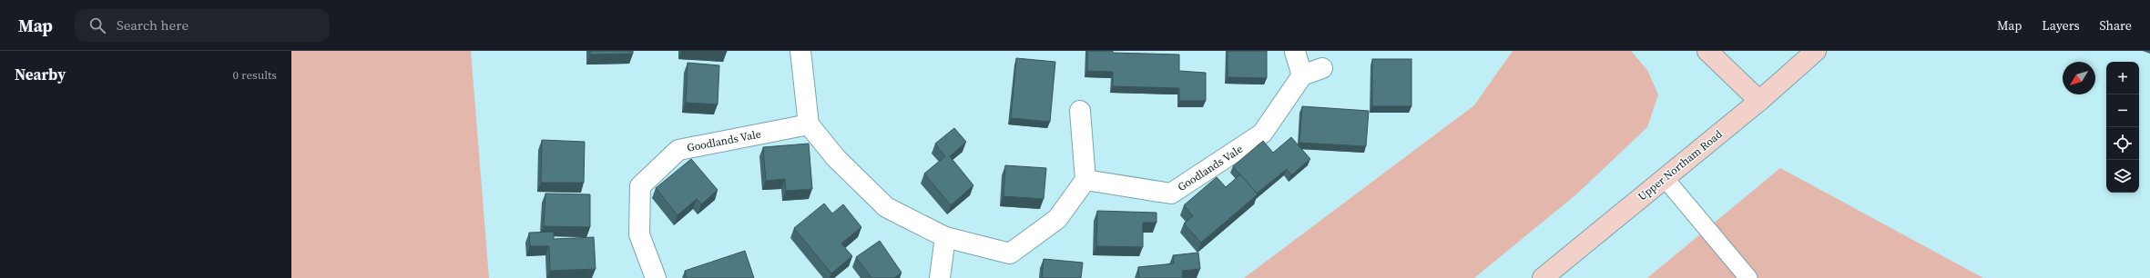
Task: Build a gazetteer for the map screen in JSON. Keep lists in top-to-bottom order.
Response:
{
  "streets": {
    "main road": ["Upper Northam Road"],
    "street": ["Goodlands Vale"]
  },
  "north": "bottom left",
  "page": {
    "header": "Map",
    "search": "Search here",
    "nav": ["Map", "Layers", "Share"],
    "heading": ["Nearby", "0 results"],
    "map_buttons": ["+", "−"]
  }
}
